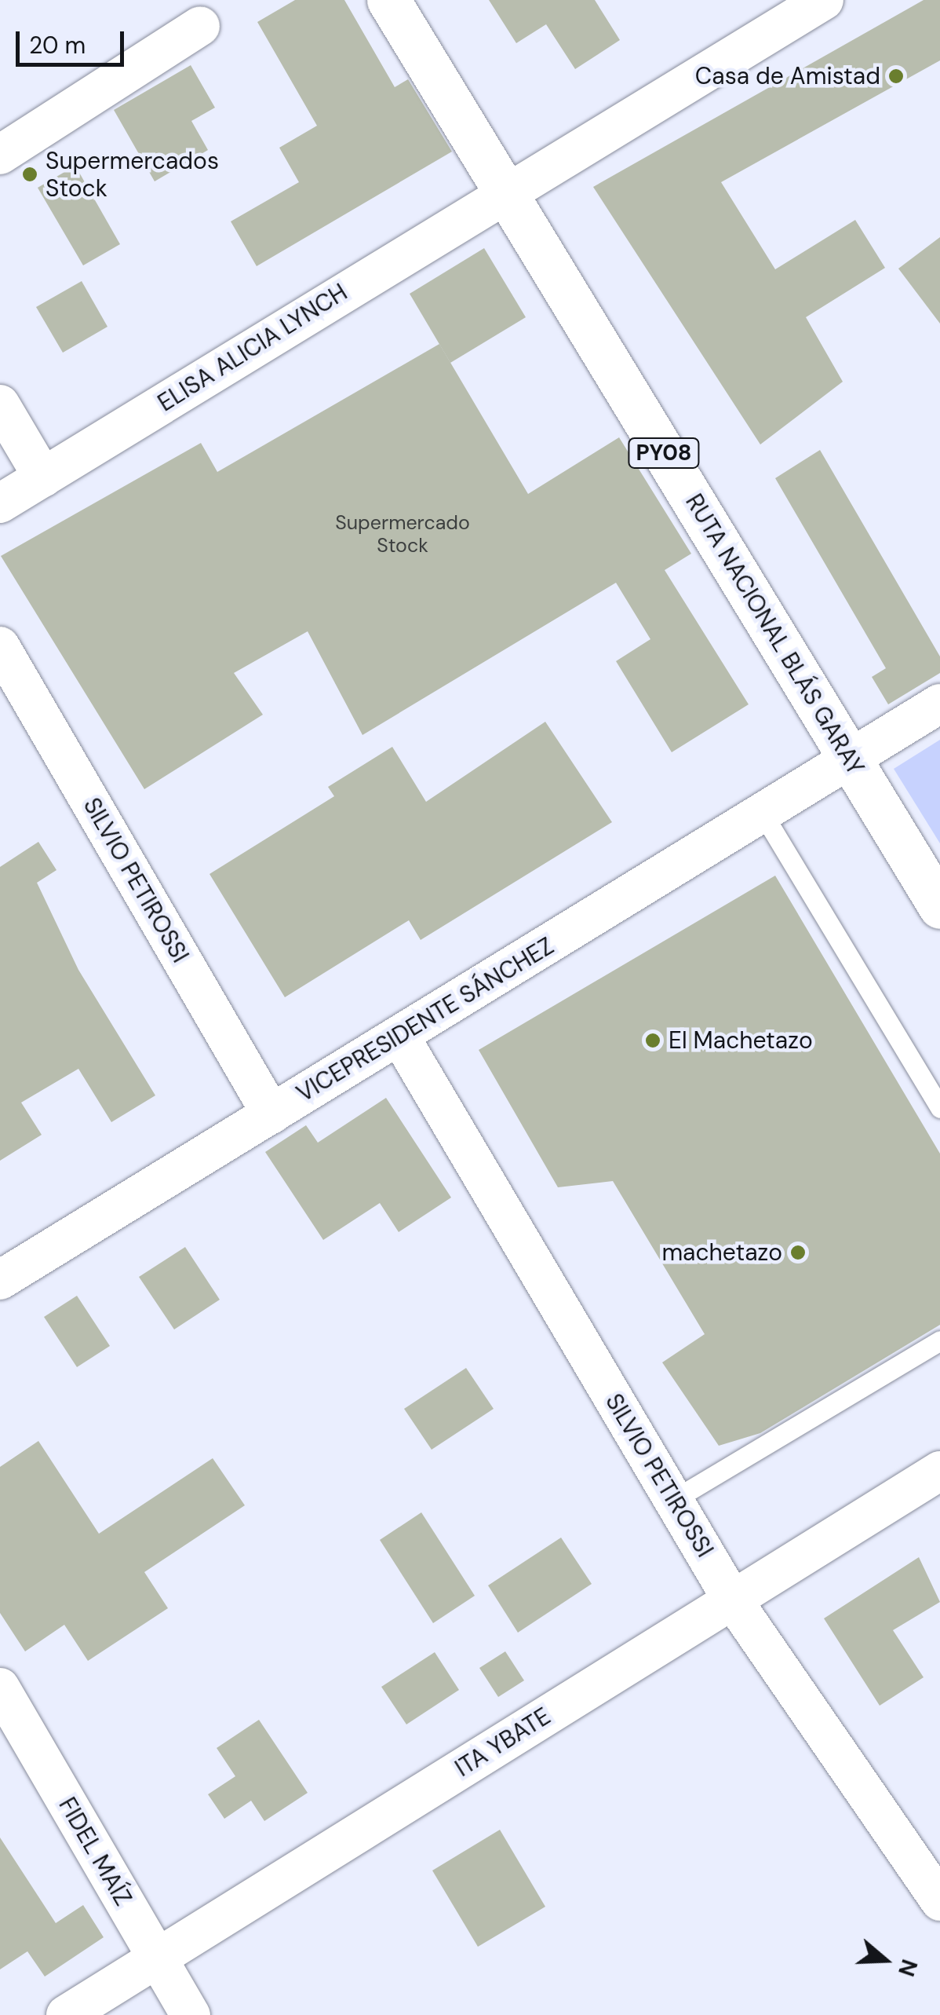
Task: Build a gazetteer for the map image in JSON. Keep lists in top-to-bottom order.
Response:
{
  "streets": {
    "highway": ["PY08", "RUTA NACIONAL BLÁS GARAY"],
    "street": [
      "ELISA ALICIA LYNCH",
      "SILVIO PETIROSSI",
      "VICEPRESIDENTE SÁNCHEZ",
      "ITA YBATE",
      "FIDEL MAÍZ"
    ]
  },
  "crossings": [
    ["ELISA ALICIA LYNCH", "RUTA NACIONAL BLÁS GARAY"],
    ["RUTA NACIONAL BLÁS GARAY", "VICEPRESIDENTE SÁNCHEZ"],
    ["SILVIO PETIROSSI", "VICEPRESIDENTE SÁNCHEZ"],
    ["SILVIO PETIROSSI", "ITA YBATE"],
    ["ITA YBATE", "FIDEL MAÍZ"]
  ],
  "places": [
    "Casa de Amistad",
    "Supermercados Stock",
    "El Machetazo",
    "machetazo"
  ],
  "house_numbers": ["Supermercado Stock"],
  "scale_bar": "20 m",
  "north": "right"
}
